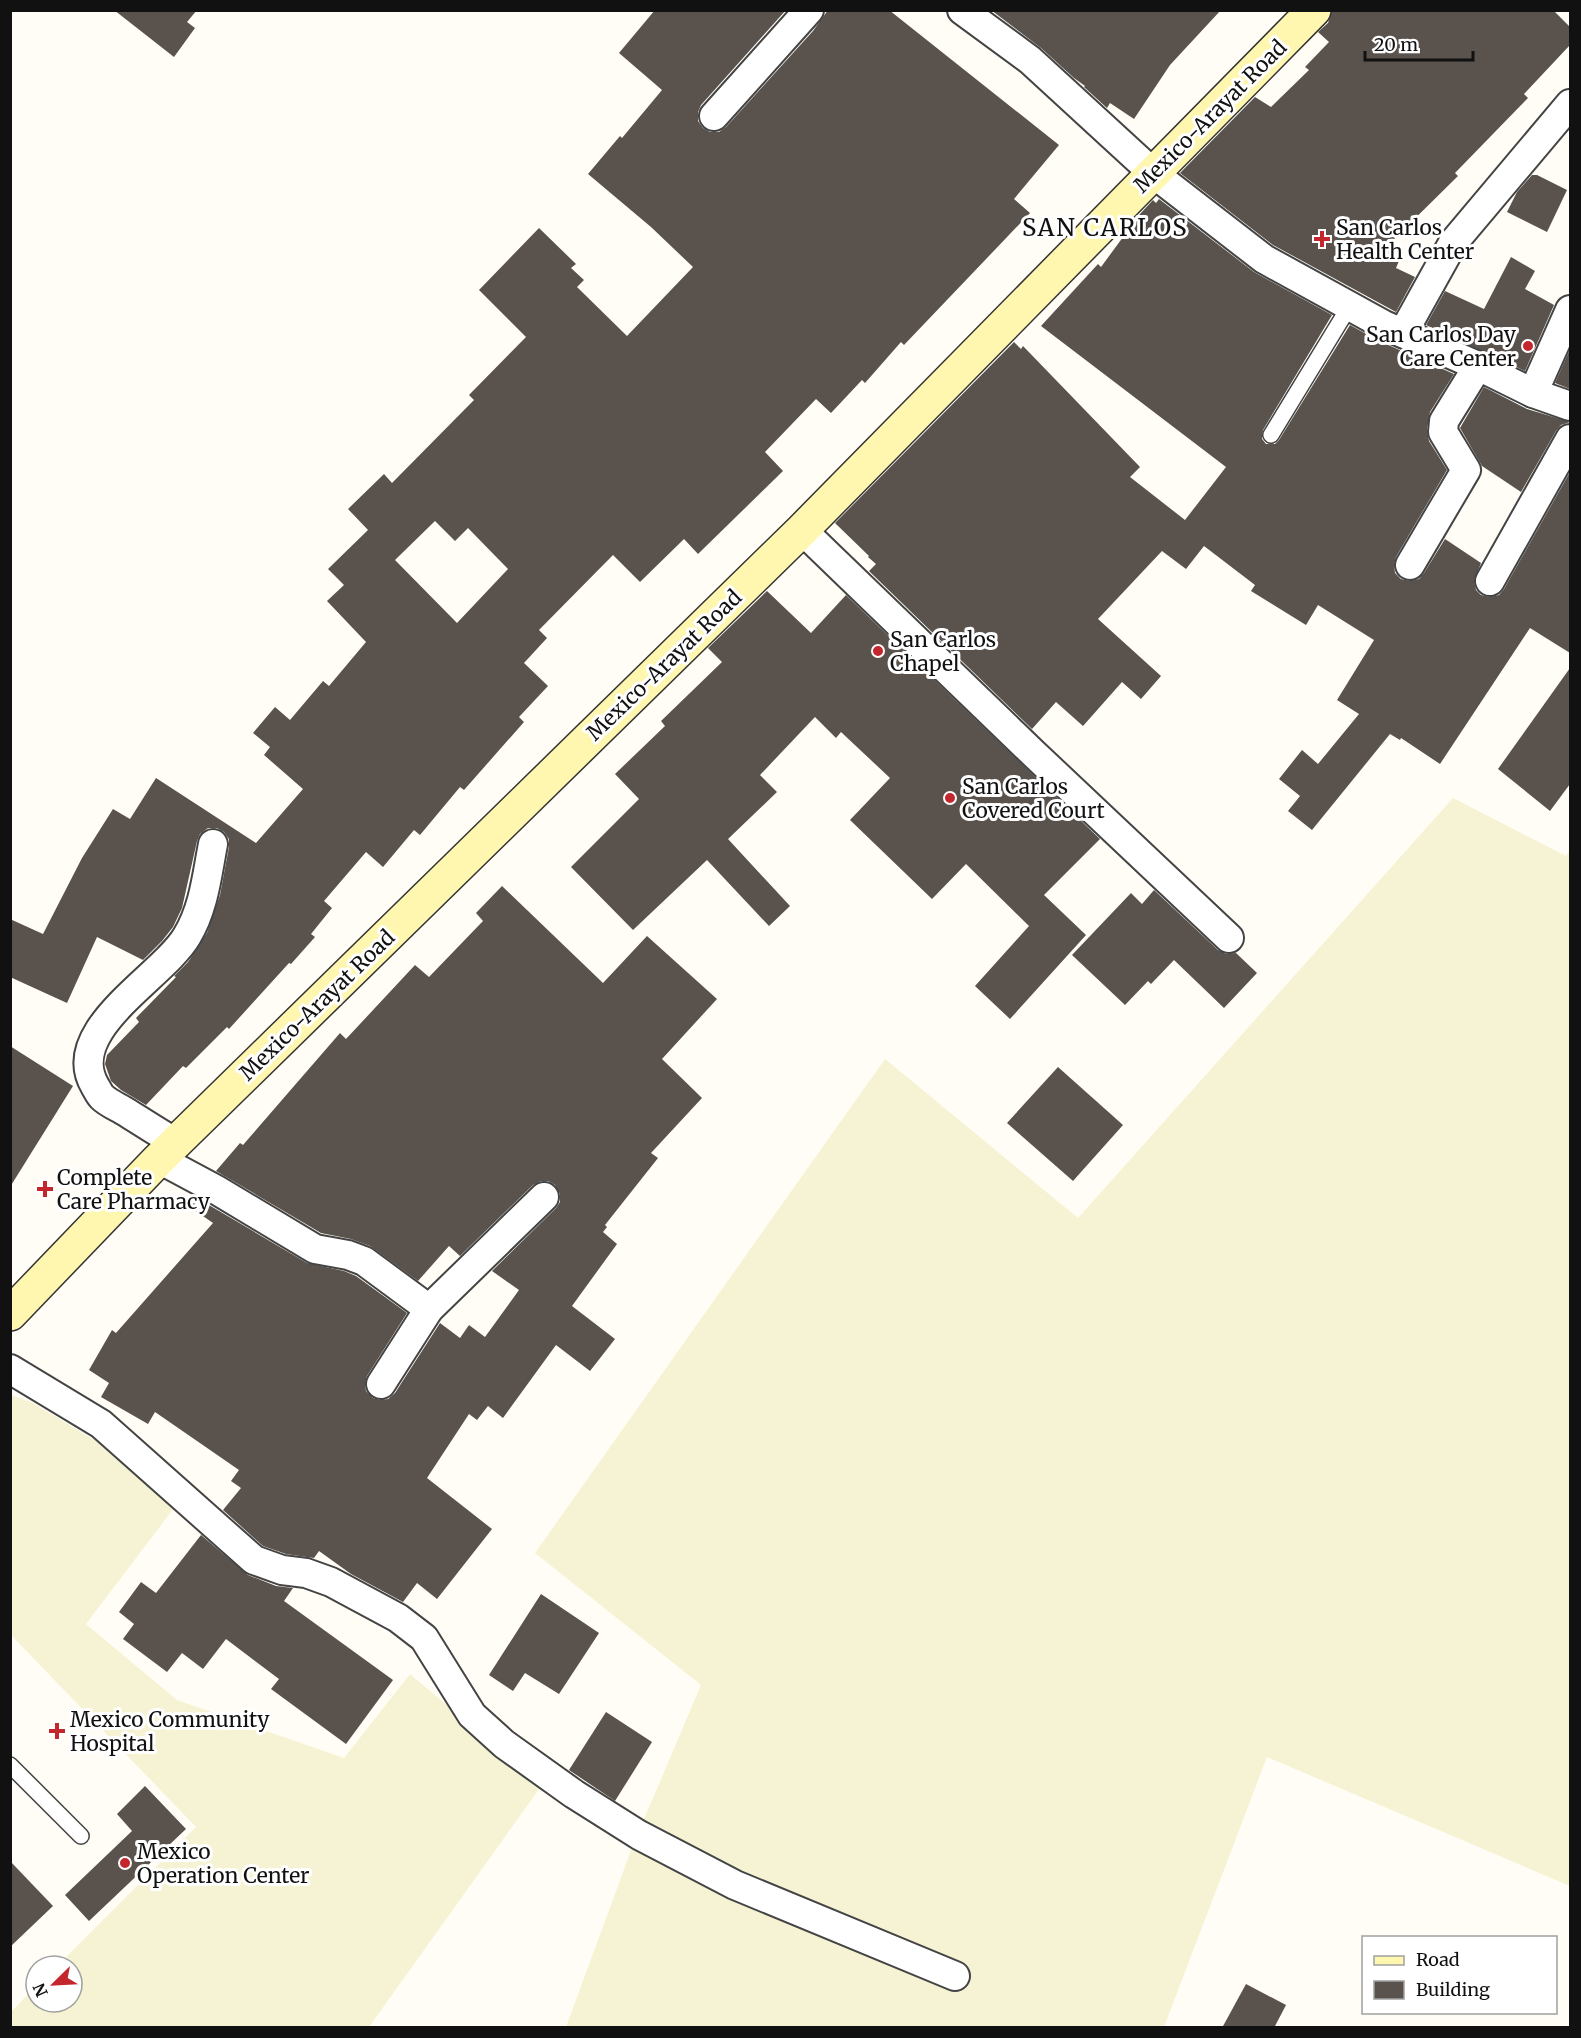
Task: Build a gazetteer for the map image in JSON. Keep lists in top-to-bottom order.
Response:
{
  "streets": {
    "main road": ["Mexico-Arayat Road"]
  },
  "districts": ["SAN CARLOS"],
  "places": {
    "health": ["San Carlos Health Center", "Complete Care Pharmacy", "Mexico Community Hospital"],
    "other": [
      "San Carlos Day Care Center",
      "San Carlos Chapel",
      "San Carlos Covered Court",
      "Mexico Operation Center"
    ]
  },
  "legend": ["Road", "Building"],
  "scale_bar": "20 m",
  "north": "bottom left"
}
